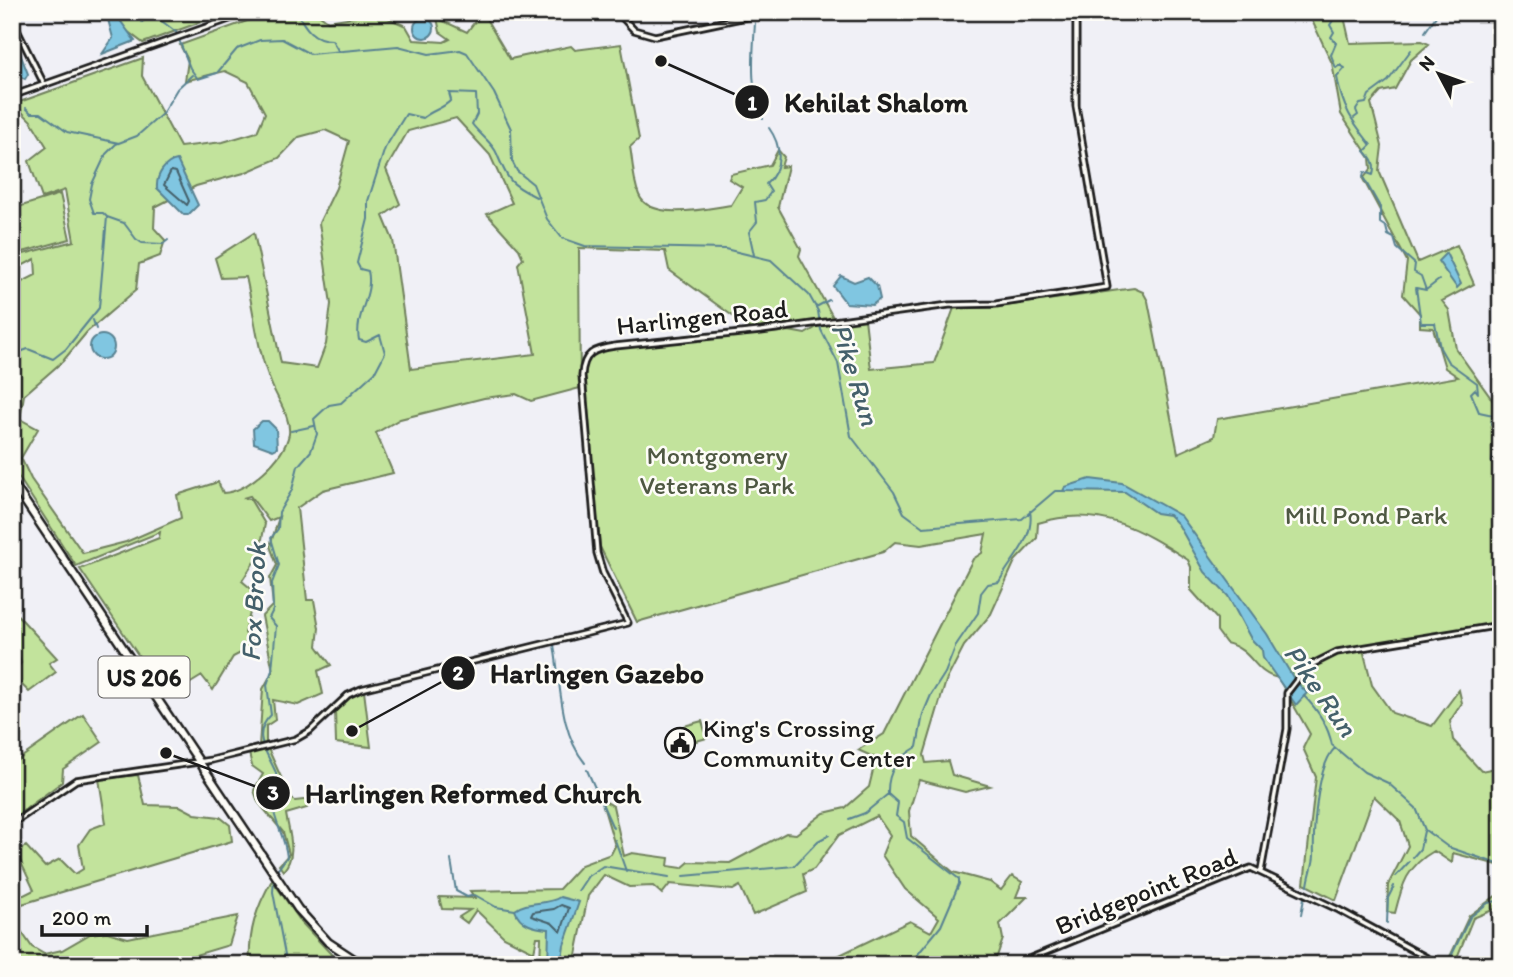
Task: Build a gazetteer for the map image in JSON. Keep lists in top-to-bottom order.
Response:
{
  "streets": {
    "highway": ["US 206"],
    "street": ["Harlingen Road", "Bridgepoint Road"]
  },
  "crossings": [
    ["Harlingen Road", "US 206"]
  ],
  "water": ["Pike Run", "Fox Brook"],
  "parks": ["Montgomery Veterans Park", "Mill Pond Park"],
  "places": {
    "other": ["Kehilat Shalom", "Harlingen Gazebo", "Harlingen Reformed Church"],
    "public building": ["King's Crossing Community Center"]
  },
  "scale_bar": "200 m",
  "north": "top left"
}
